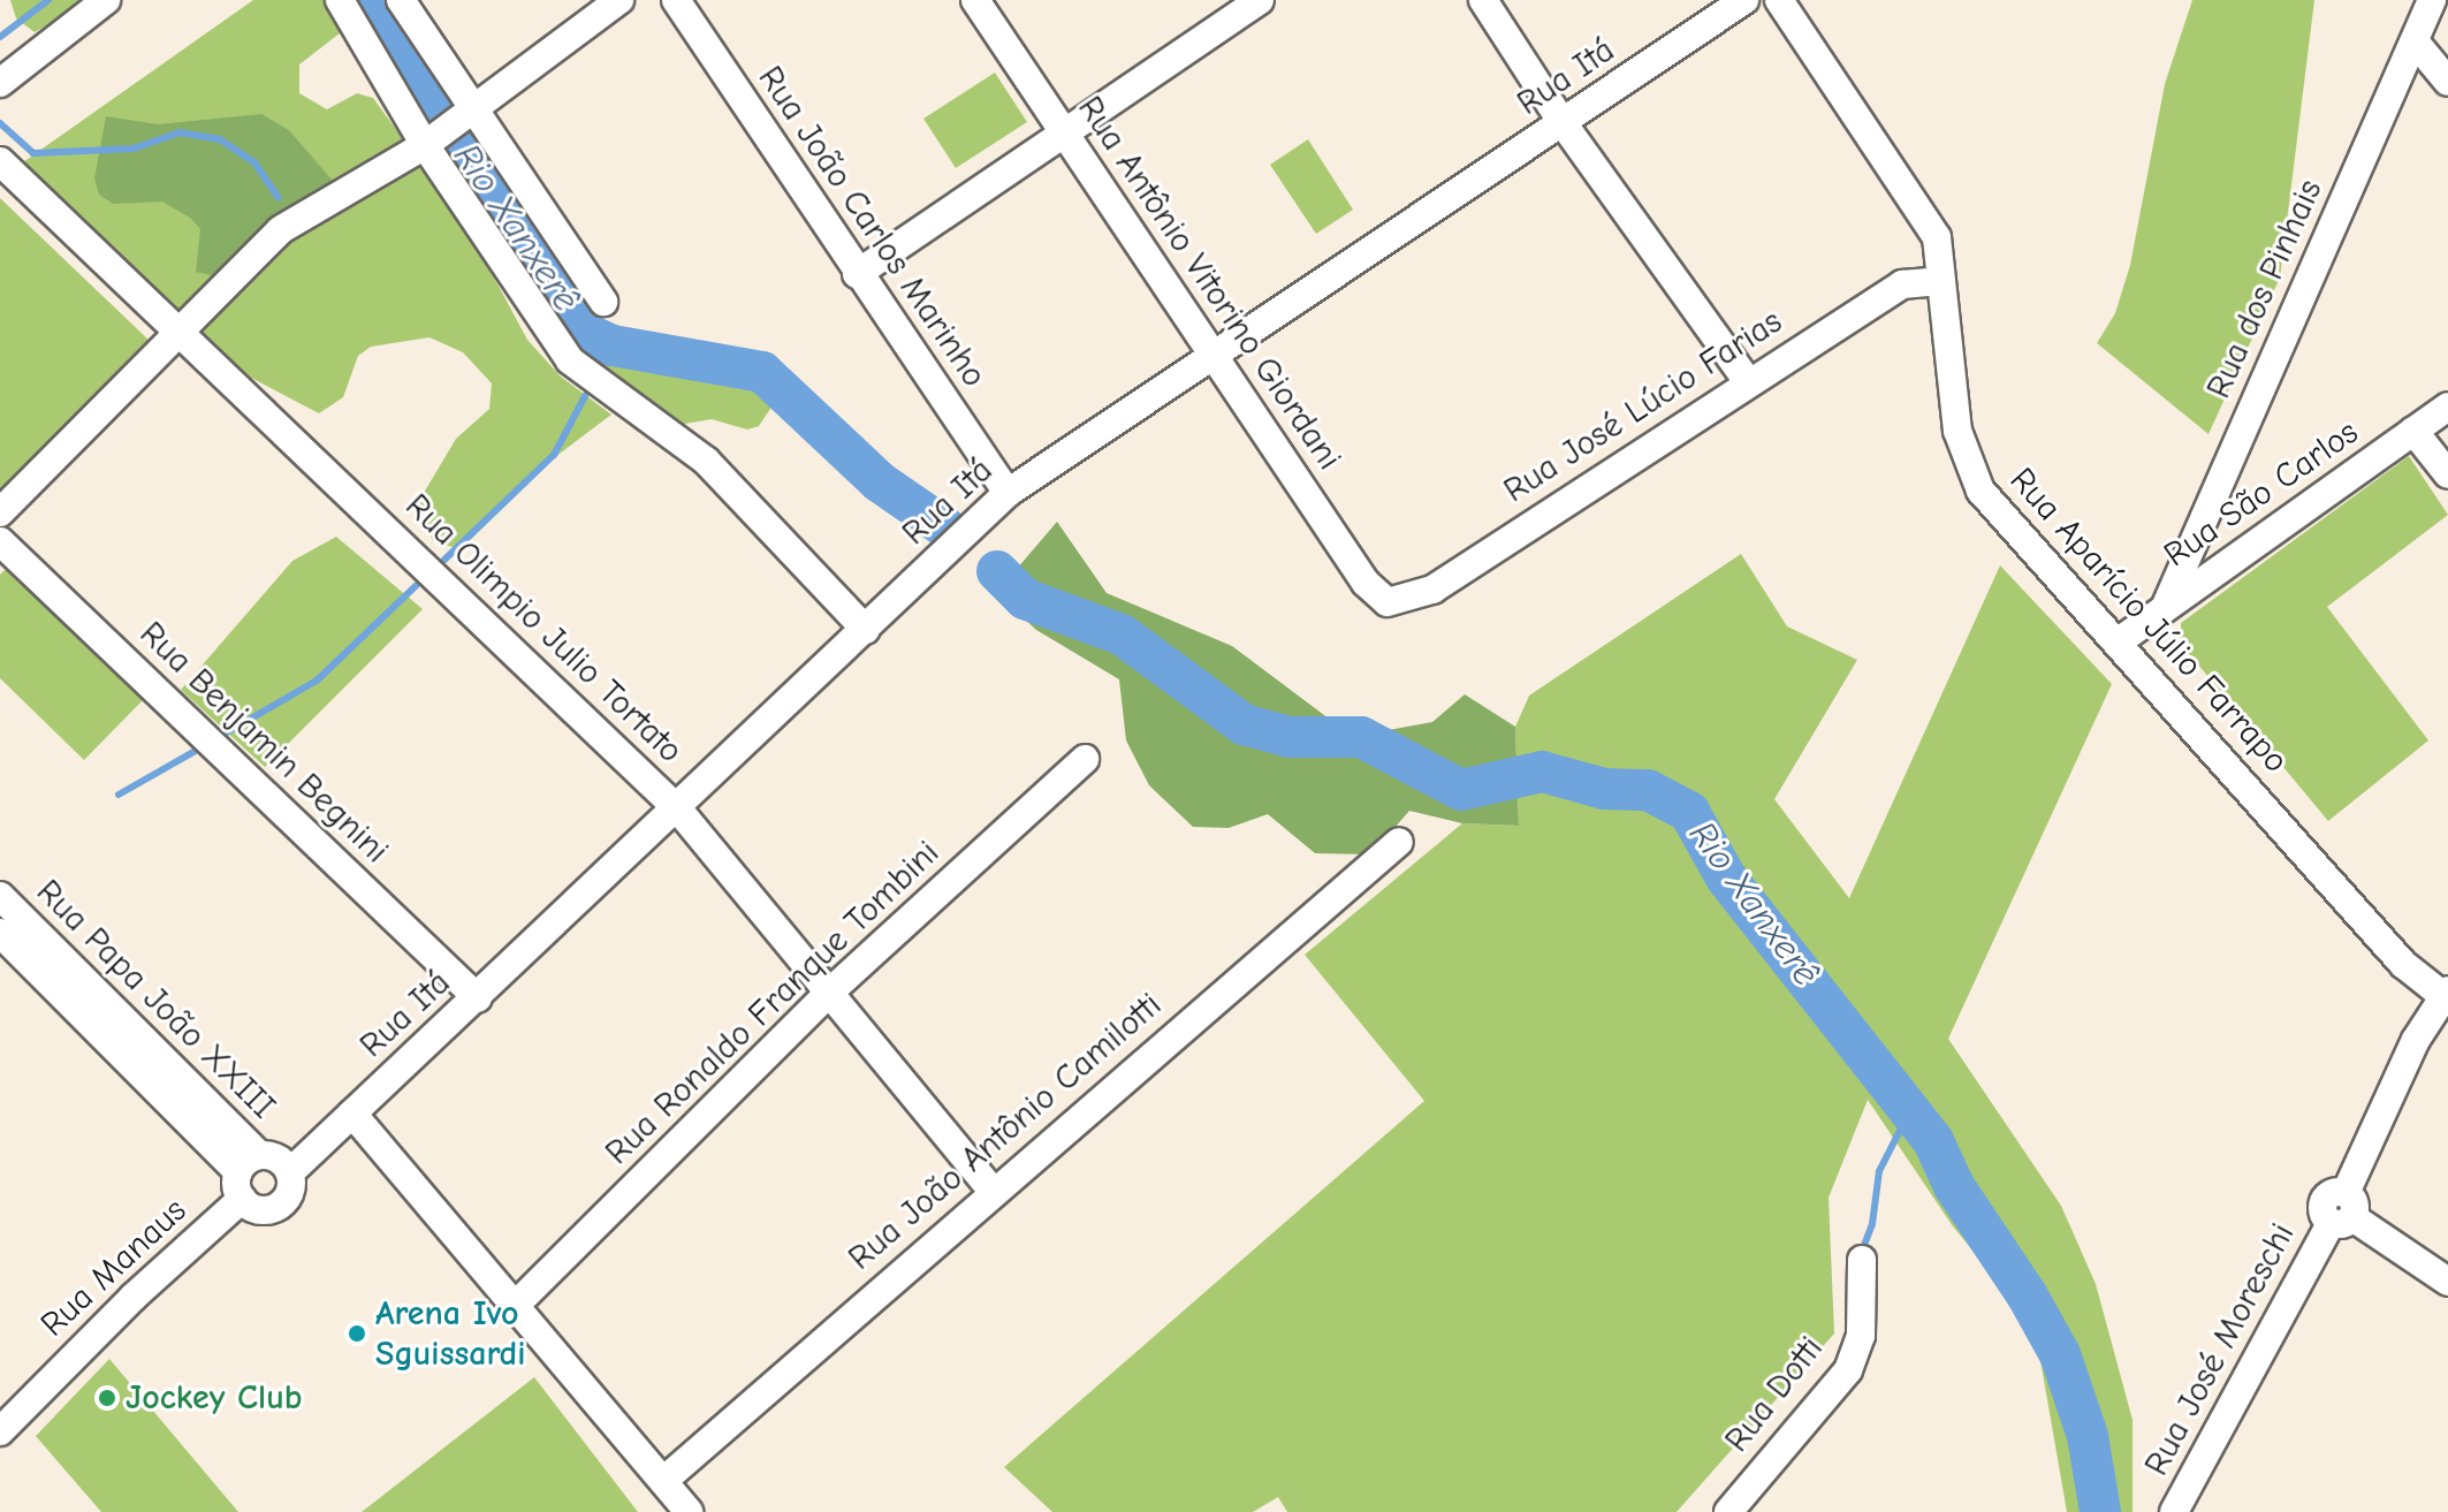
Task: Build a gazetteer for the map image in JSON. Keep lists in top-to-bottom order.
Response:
{
  "streets": {
    "street": [
      "Rua Itá",
      "Rua João Carlos Marinho",
      "Rua Antônio Vitorino Giordani",
      "Rua dos Pinhais",
      "Rua José Lúcio Farias",
      "Rua São Carlos",
      "Rua Aparício Júlio Farrapo",
      "Rua Olimpio Julio Tortato",
      "Rua Benjamin Begnini",
      "Rua Papa João XXIII",
      "Rua Ronaldo Franque Tombini",
      "Rua João Antônio Camilotti",
      "Rua Manaus",
      "Rua José Moreschi",
      "Rua Dotti"
    ]
  },
  "crossings": [
    ["Rua Itá", "Rua João Carlos Marinho"],
    ["Rua Itá", "Rua Antônio Vitorino Giordani"],
    ["Rua Itá", "Rua Olimpio Julio Tortato"],
    ["Rua Itá", "Rua Benjamin Begnini"],
    ["Rua Itá", "Rua Papa João XXIII"],
    ["Rua Itá", "Rua Manaus"],
    ["Rua Antônio Vitorino Giordani", "Rua José Lúcio Farias"],
    ["Rua dos Pinhais", "Rua São Carlos"],
    ["Rua José Lúcio Farias", "Rua Aparício Júlio Farrapo"],
    ["Rua São Carlos", "Rua Aparício Júlio Farrapo"],
    ["Rua Aparício Júlio Farrapo", "Rua José Moreschi"],
    ["Rua Olimpio Julio Tortato", "Rua Ronaldo Franque Tombini"],
    ["Rua Olimpio Julio Tortato", "Rua João Antônio Camilotti"],
    ["Rua Papa João XXIII", "Rua Manaus"]
  ],
  "water": ["Rio Xanxerê"],
  "places": ["Arena Ivo Sguissardi", "Jockey Club"]
}
